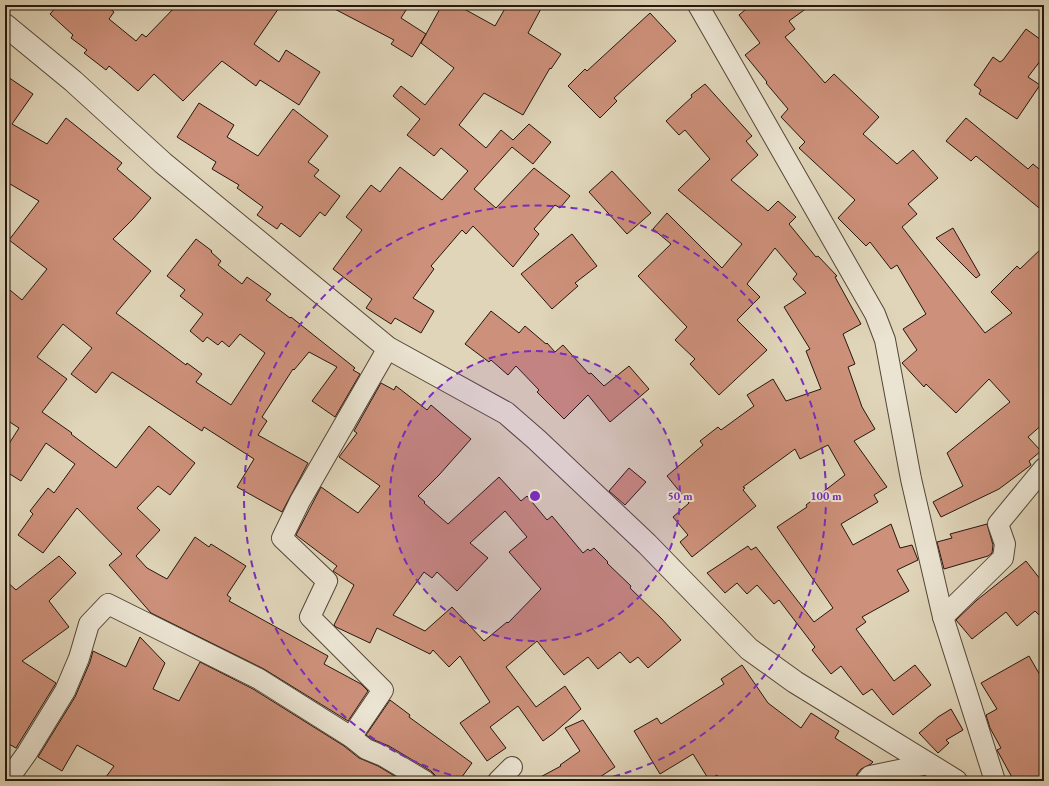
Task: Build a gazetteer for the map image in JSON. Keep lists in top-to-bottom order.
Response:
{
  "rings": ["50 m", "100 m"]
}
